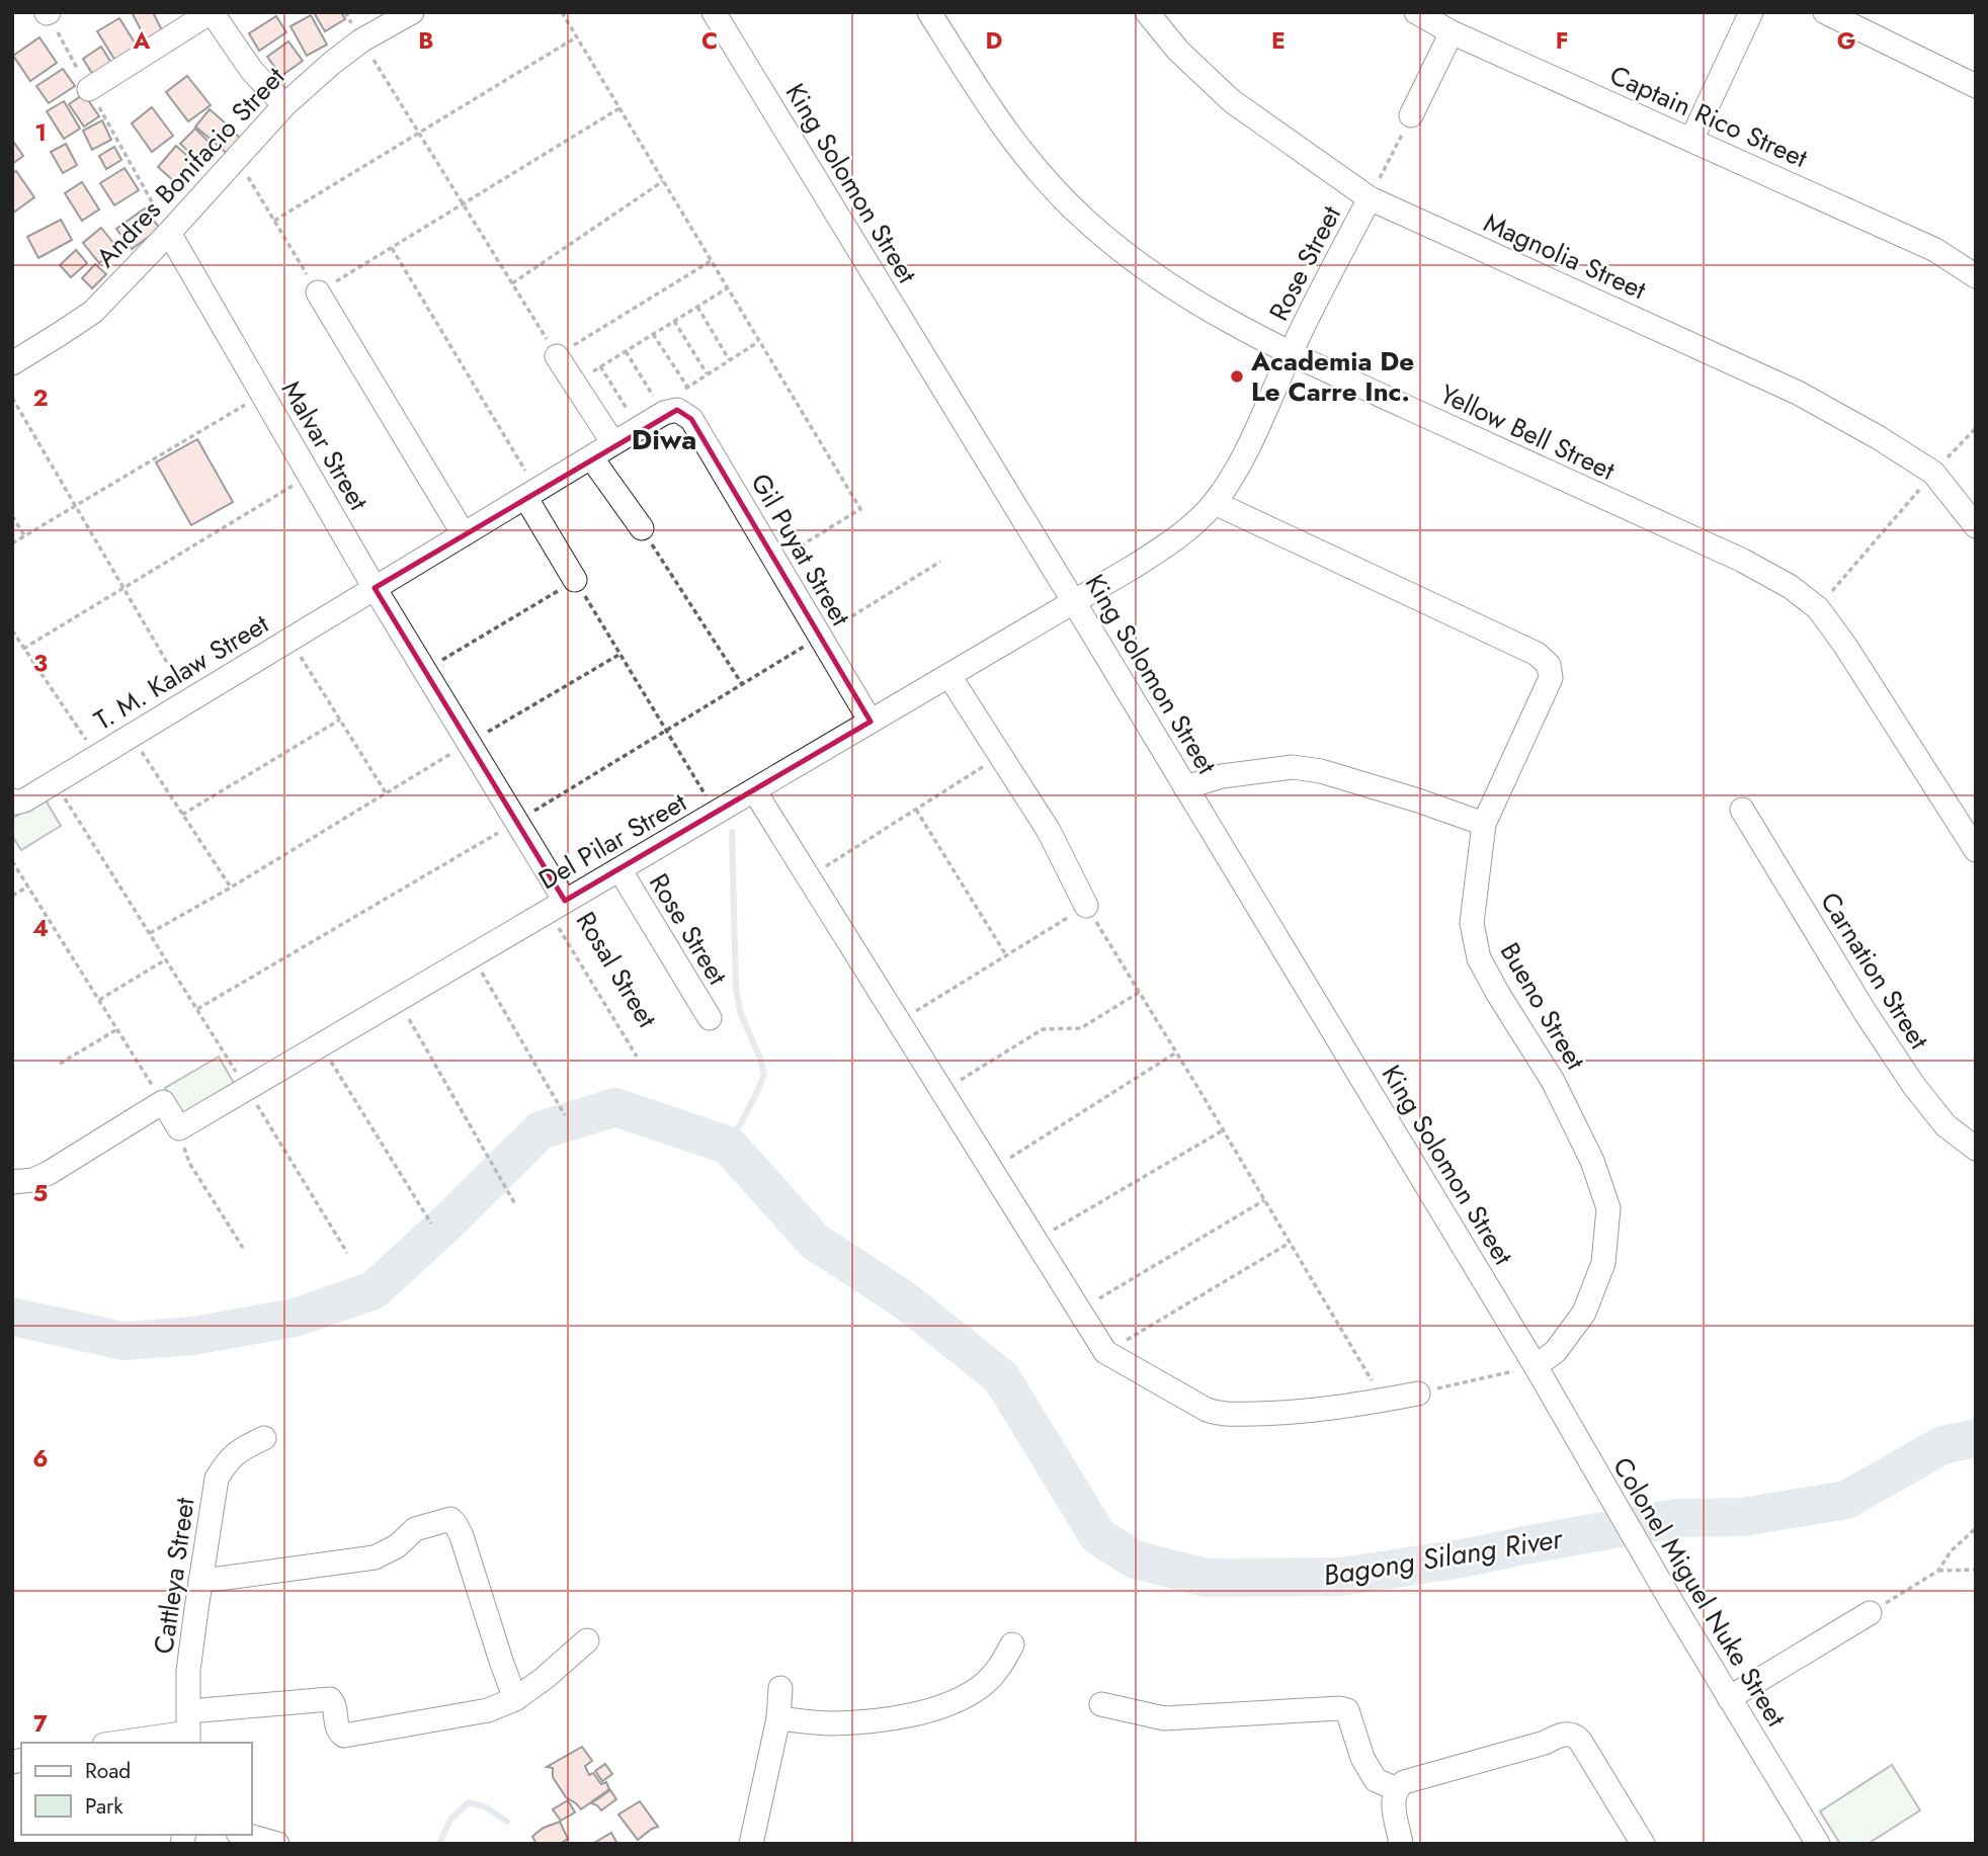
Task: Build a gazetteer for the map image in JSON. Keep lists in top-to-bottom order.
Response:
{
  "streets": {
    "street": [
      "Captain Rico Street",
      "Andres Bonifacio Street",
      "King Solomon Street",
      "Magnolia Street",
      "Rose Street",
      "Yellow Bell Street",
      "Malvar Street",
      "Gil Puyat Street",
      "T. M. Kalaw Street",
      "Del Pilar Street",
      "Carnation Street",
      "Bueno Street",
      "Cattleya Street",
      "Colonel Miguel Nuke Street"
    ],
    "path": ["Rosal Street"]
  },
  "crossings": [
    ["Andres Bonifacio Street", "Malvar Street"],
    ["King Solomon Street", "Rose Street"],
    ["King Solomon Street", "Del Pilar Street"],
    ["King Solomon Street", "Bueno Street"],
    ["King Solomon Street", "Colonel Miguel Nuke Street"],
    ["Magnolia Street", "Rose Street"],
    ["Rose Street", "Yellow Bell Street"],
    ["Rose Street", "Del Pilar Street"],
    ["Rose Street", "Bueno Street"],
    ["Malvar Street", "T. M. Kalaw Street"],
    ["Malvar Street", "Del Pilar Street"],
    ["Malvar Street", "Rosal Street"],
    ["Gil Puyat Street", "T. M. Kalaw Street"],
    ["Gil Puyat Street", "Del Pilar Street"],
    ["Del Pilar Street", "Rosal Street"],
    ["Bueno Street", "Colonel Miguel Nuke Street"]
  ],
  "districts": ["Diwa"],
  "water": ["Bagong Silang River"],
  "places": ["Academia De Le Carre Inc."],
  "legend": ["Road", "Park"],
  "grid": {
    "columns": [
      "A",
      "B",
      "C",
      "D",
      "E",
      "F",
      "G"
    ],
    "rows": [
      "1",
      "2",
      "3",
      "4",
      "5",
      "6",
      "7"
    ]
  }
}
